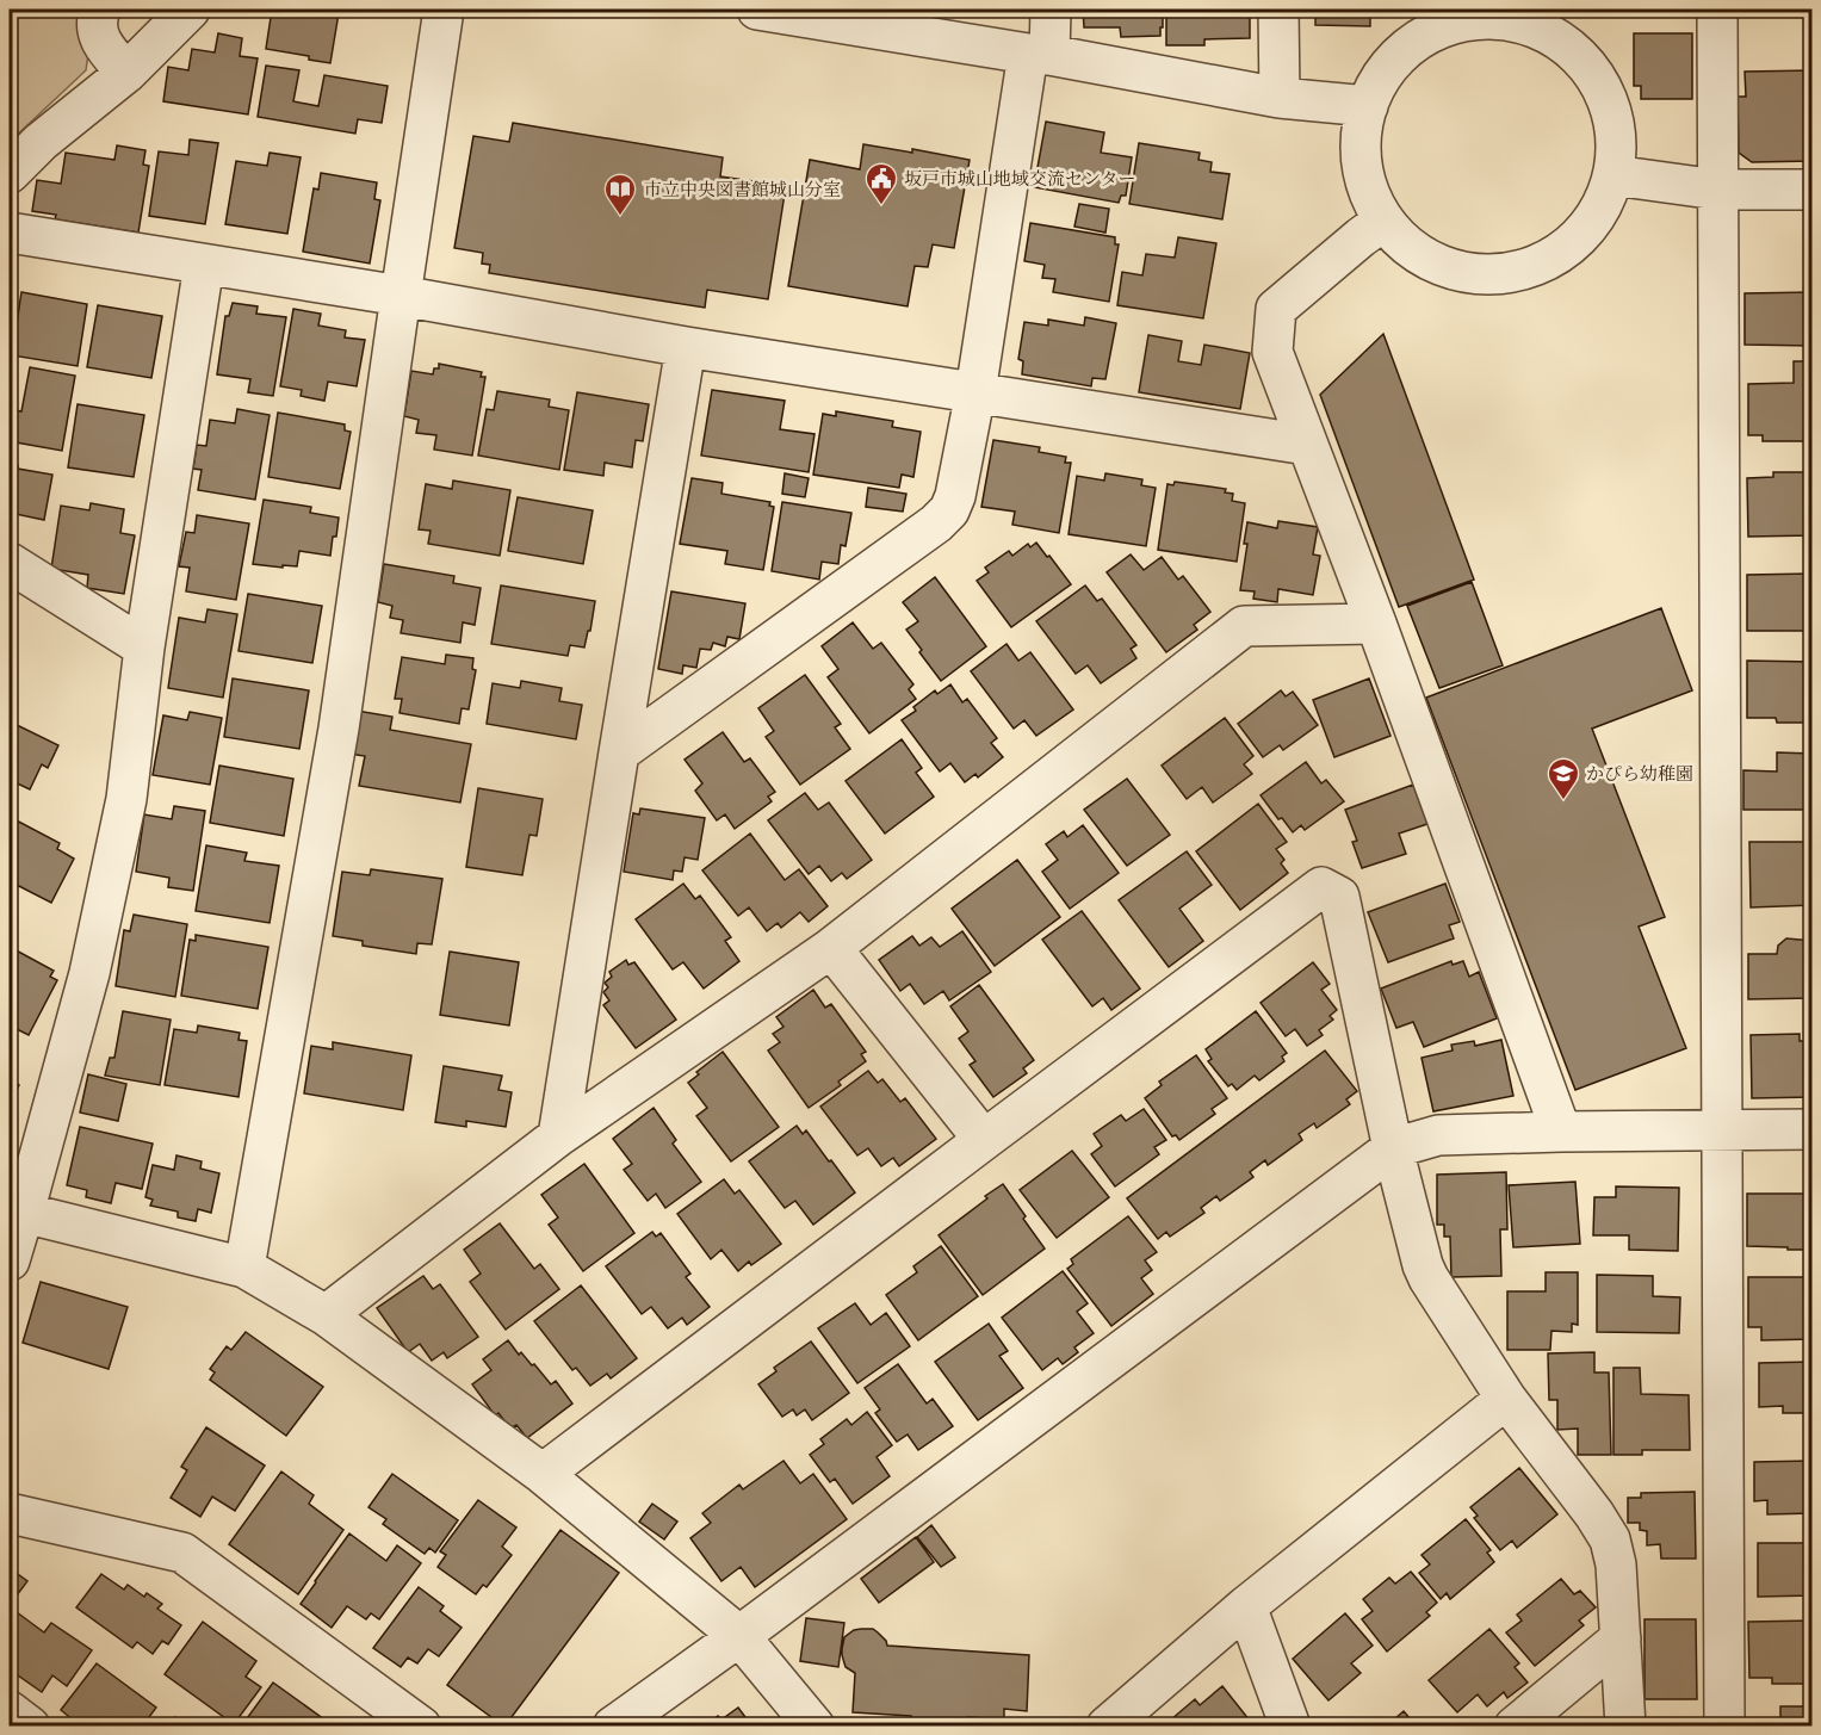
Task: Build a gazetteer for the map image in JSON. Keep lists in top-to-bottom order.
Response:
{
  "places": {
    "public building": ["坂戸市城山地域交流センター"],
    "library": ["市立中央図書館城山分室"],
    "school or university": ["かぴら幼稚園"]
  }
}
